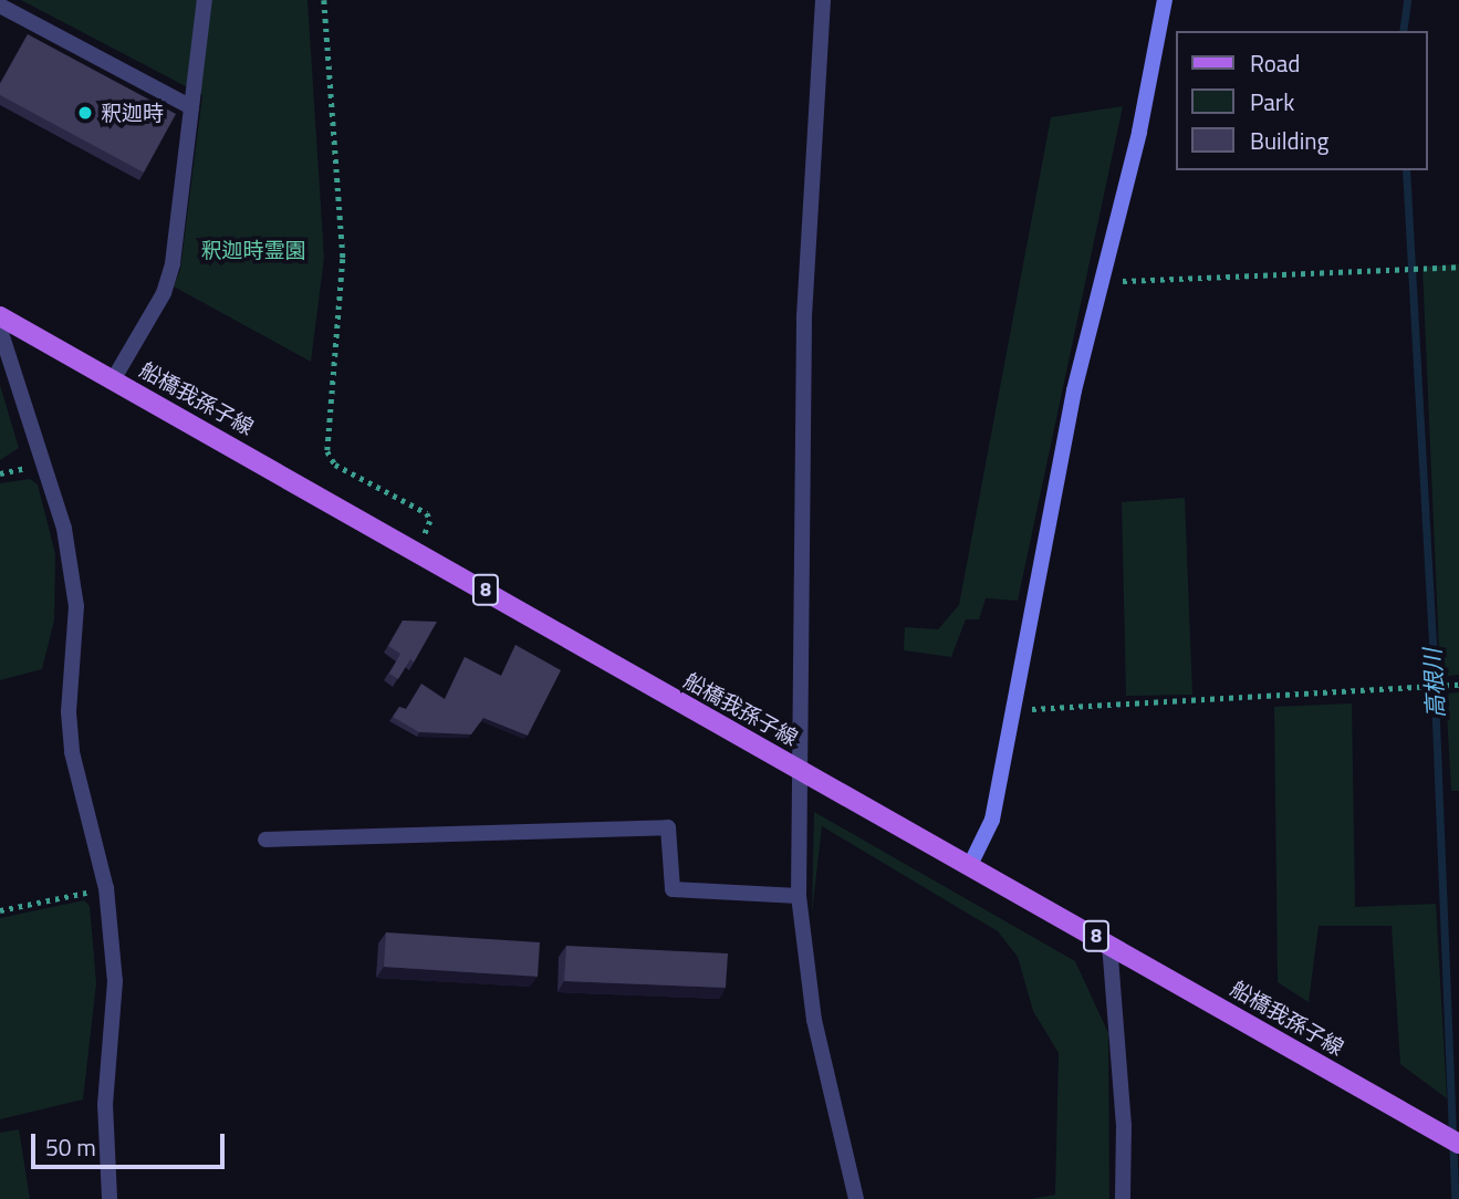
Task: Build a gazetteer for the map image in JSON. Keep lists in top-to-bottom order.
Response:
{
  "streets": {
    "main road": ["船橋我孫子線", "8"]
  },
  "water": ["高根川"],
  "parks": ["釈迦時霊園"],
  "places": ["釈迦時"],
  "legend": ["Road", "Park", "Building"],
  "scale_bar": "50 m"
}
